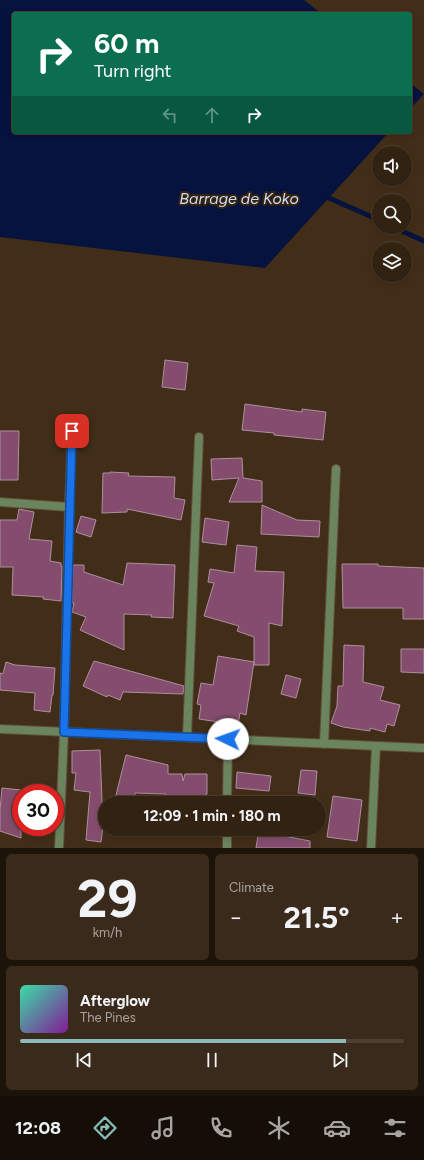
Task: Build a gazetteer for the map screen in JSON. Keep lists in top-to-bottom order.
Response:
{
  "water": ["Barrage de Koko"],
  "page": {
    "turn": ["60 m", "Turn right"],
    "limit": "30",
    "trip": "12:09 · 1 min · 180 m",
    "tile": [
      ["29", "km/h"],
      "Climate"
    ],
    "heat": ["−", "21.5°", "+"],
    "song": ["Afterglow", "The Pines"],
    "tabs": "12:08"
  }
}
